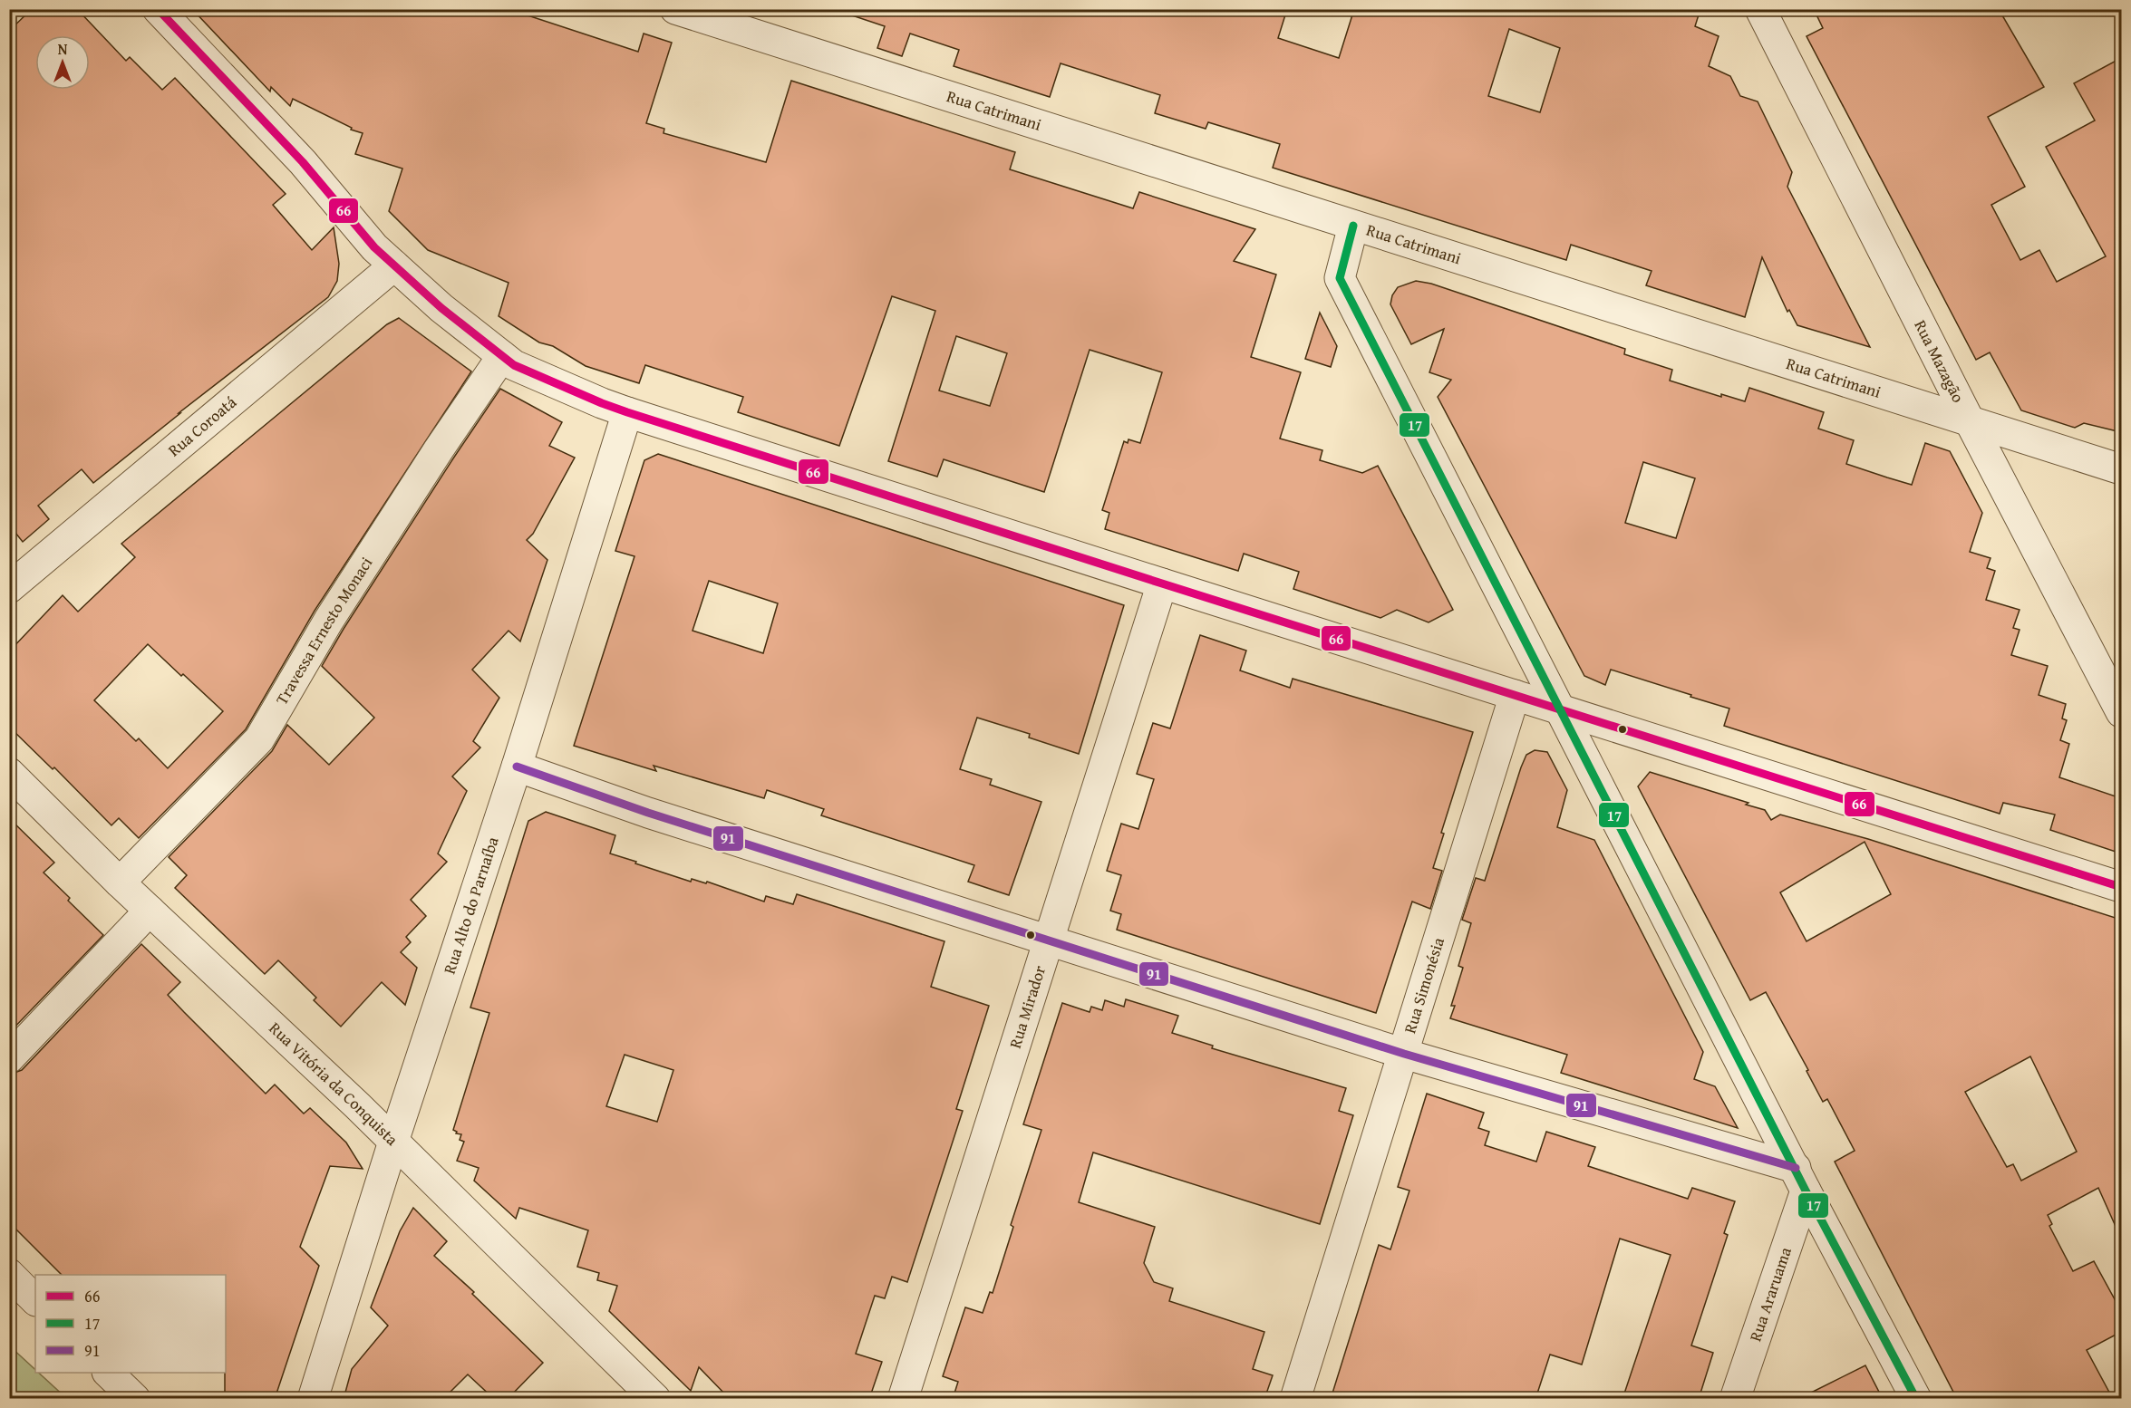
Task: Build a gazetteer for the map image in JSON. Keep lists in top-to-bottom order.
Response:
{
  "streets": {
    "street": [
      "Rua Catrimani",
      "Rua Mazagão",
      "Rua Coroatá",
      "Travessa Ernesto Monaci",
      "Rua Alto do Parnaíba",
      "Rua Simonésia",
      "Rua Mirador",
      "Rua Vitória da Conquista",
      "Rua Araruama"
    ]
  },
  "crossings": [
    ["Rua Catrimani", "Rua Mazagão"],
    ["Travessa Ernesto Monaci", "Rua Vitória da Conquista"],
    ["Rua Alto do Parnaíba", "Rua Vitória da Conquista"]
  ],
  "lines": ["transit line 66", "transit line 17", "transit line 91"],
  "legend": ["66", "17", "91"],
  "north": "top"
}
